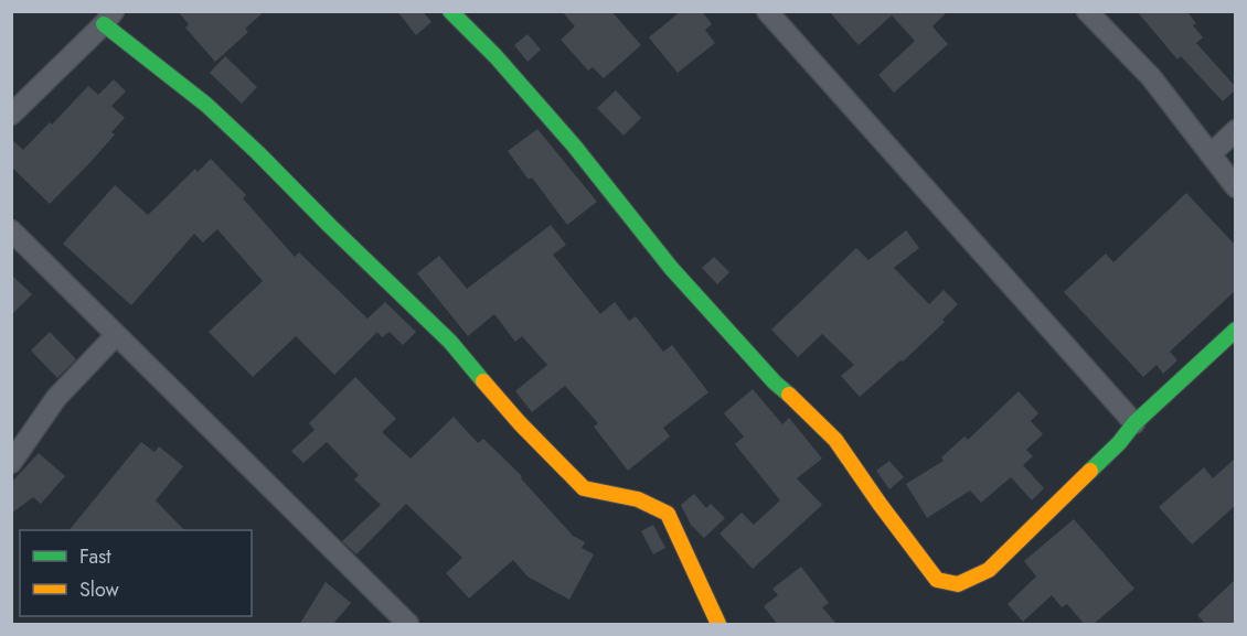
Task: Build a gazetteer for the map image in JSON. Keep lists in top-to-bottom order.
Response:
{
  "legend": ["Fast", "Slow"]
}
